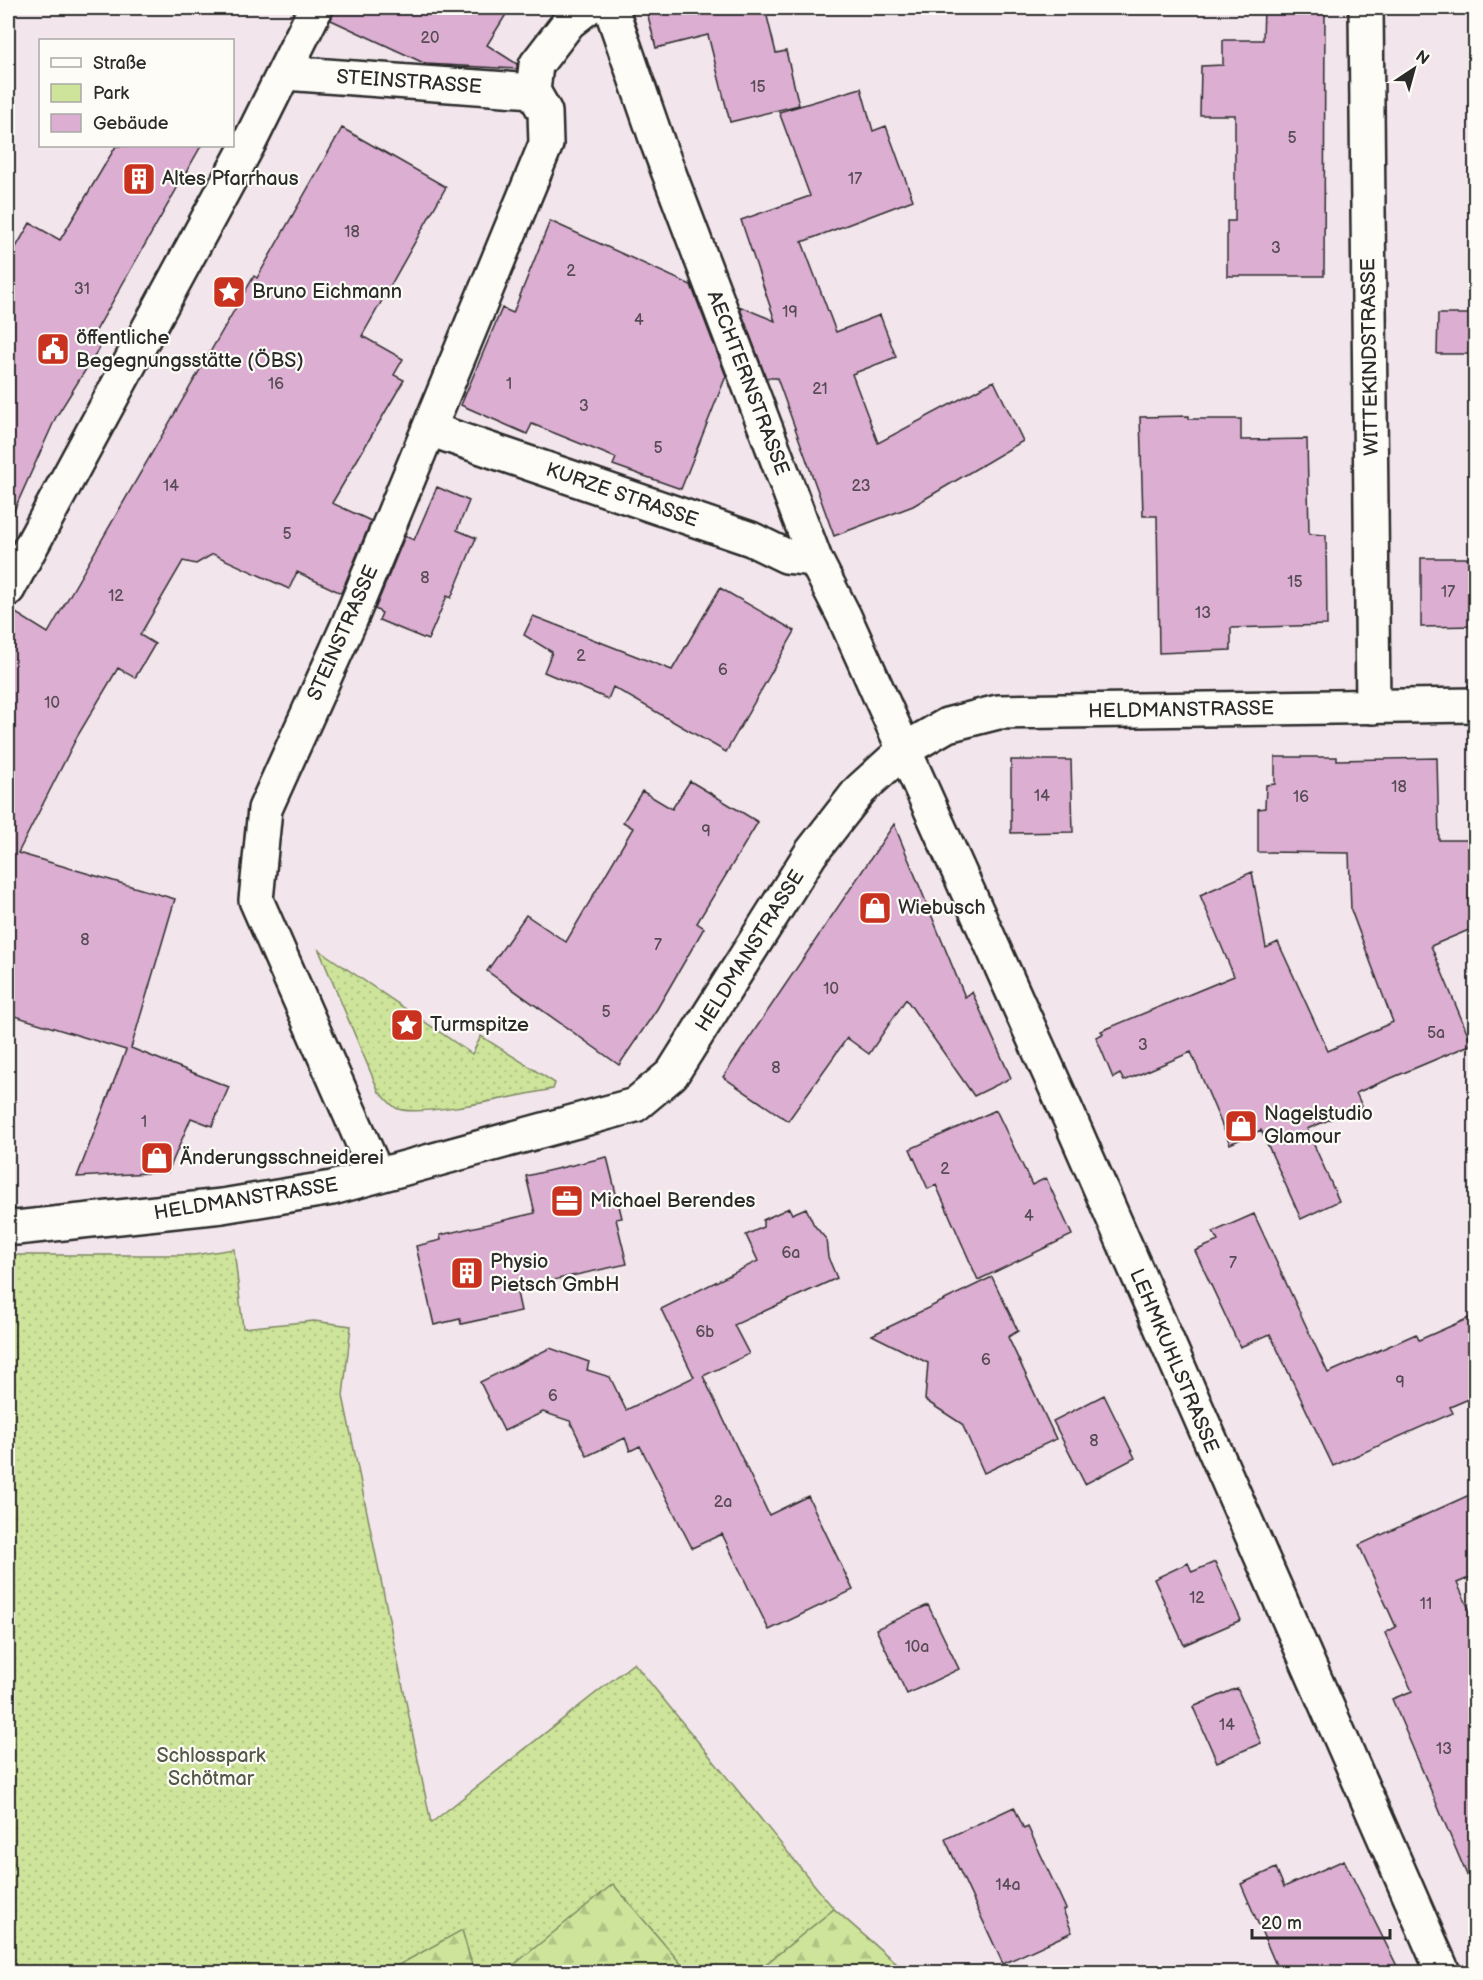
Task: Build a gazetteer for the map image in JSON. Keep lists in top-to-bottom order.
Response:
{
  "streets": {
    "street": [
      "STEINSTRASSE",
      "WITTEKINDSTRASSE",
      "AECHTERNSTRASSE",
      "KURZE STRASSE",
      "HELDMANSTRASSE",
      "LEHMKUHLSTRASSE"
    ]
  },
  "crossings": [
    ["STEINSTRASSE", "KURZE STRASSE"],
    ["STEINSTRASSE", "HELDMANSTRASSE"],
    ["WITTEKINDSTRASSE", "HELDMANSTRASSE"],
    ["AECHTERNSTRASSE", "KURZE STRASSE"],
    ["AECHTERNSTRASSE", "HELDMANSTRASSE"],
    ["AECHTERNSTRASSE", "LEHMKUHLSTRASSE"],
    ["HELDMANSTRASSE", "LEHMKUHLSTRASSE"]
  ],
  "parks": ["Schlosspark Schötmar"],
  "places": {
    "building": ["Altes Pfarrhaus", "Physio Pietsch GmbH"],
    "place": ["Bruno Eichmann", "Turmspitze"],
    "public building": ["öffentliche Begegnungsstätte (ÖBS)"],
    "shop": ["Wiebusch", "Nagelstudio Glamour", "Änderungsschneiderei"],
    "office": ["Michael Berendes"]
  },
  "house_numbers": [
    "20",
    "15",
    "5",
    "17",
    "18",
    "3",
    "2",
    "31",
    "19",
    "4",
    "16",
    "1",
    "21",
    "3",
    "5",
    "14",
    "23",
    "5",
    "8",
    "15",
    "17",
    "12",
    "13",
    "2",
    "6",
    "10",
    "18",
    "14",
    "16",
    "9",
    "8",
    "7",
    "10",
    "5",
    "5a",
    "3",
    "8",
    "1",
    "2",
    "4",
    "6a",
    "7",
    "6b",
    "6",
    "9",
    "6",
    "8",
    "2a",
    "12",
    "11",
    "10a",
    "14",
    "13",
    "14a"
  ],
  "legend": ["Straße", "Park", "Gebäude"],
  "scale_bar": "20 m",
  "north": "top right"
}
